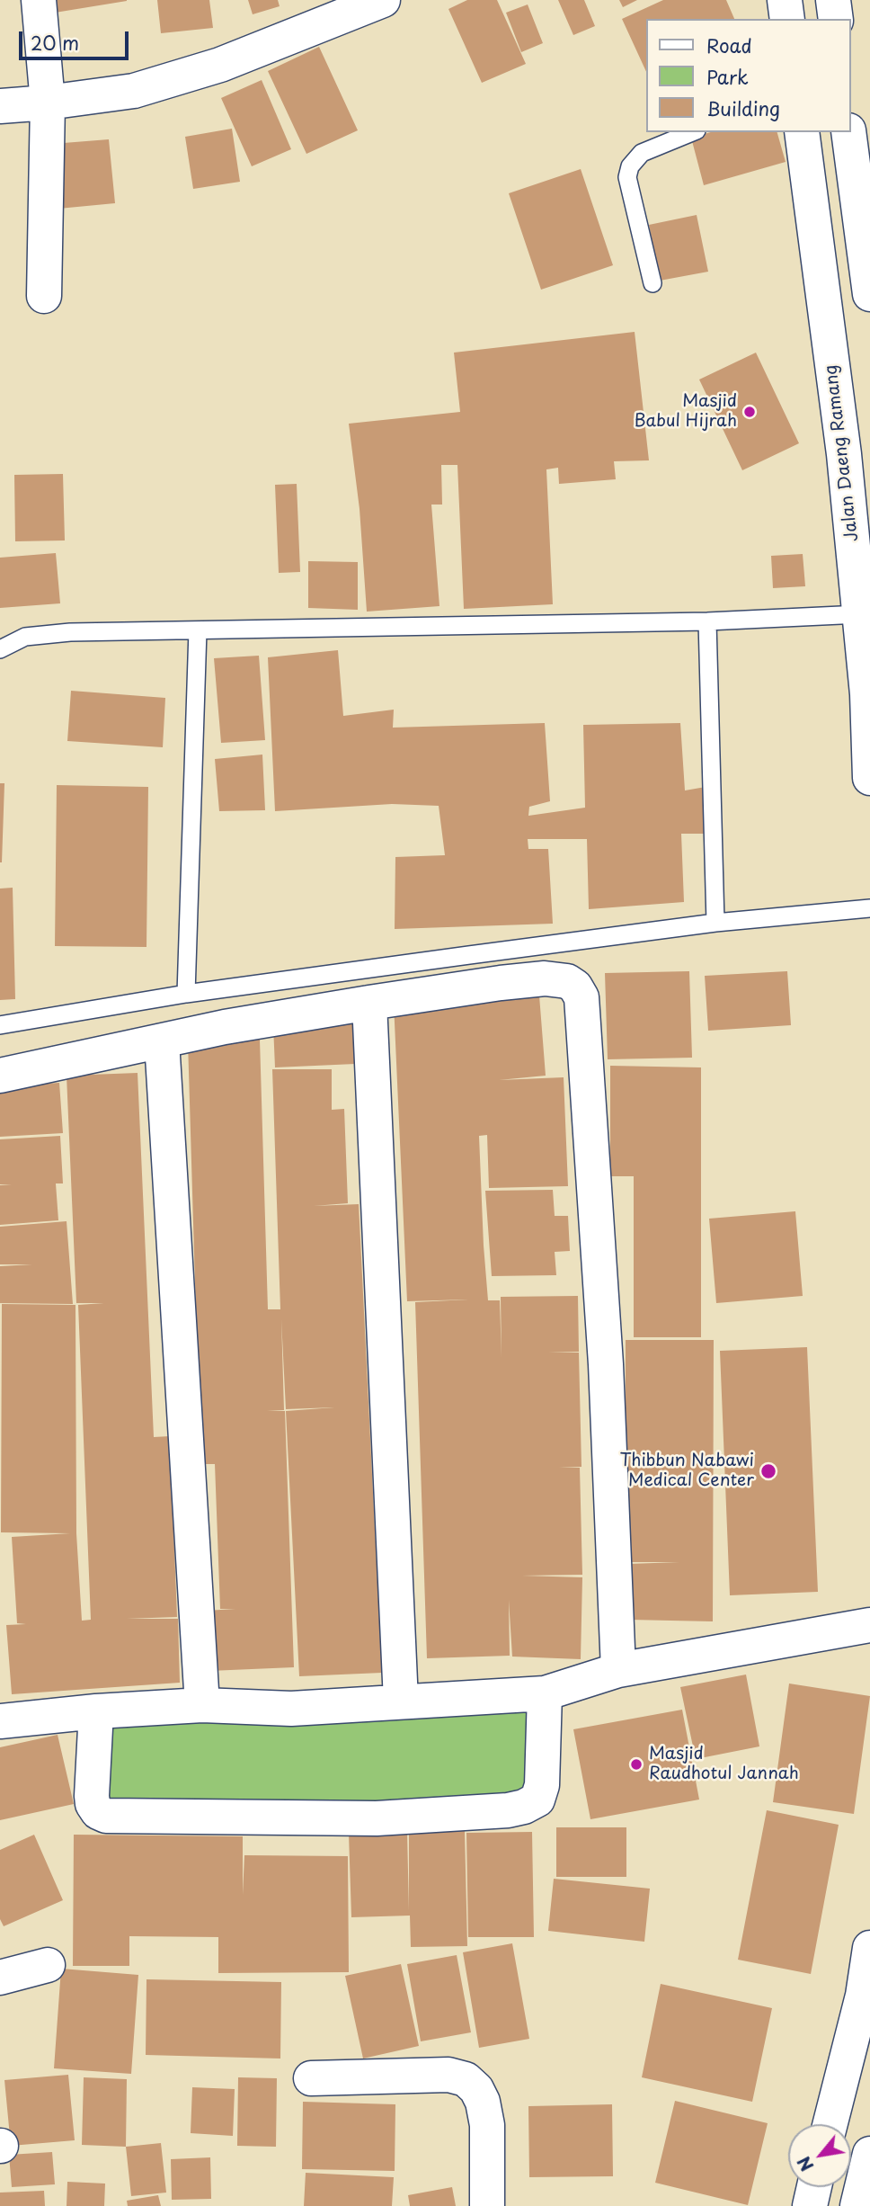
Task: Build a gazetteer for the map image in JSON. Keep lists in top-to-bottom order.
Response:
{
  "streets": {
    "street": ["Jalan Daeng Ramang"]
  },
  "places": ["Masjid Babul Hijrah", "Thibbun Nabawi Medical Center", "Masjid Raudhotul Jannah"],
  "legend": ["Road", "Park", "Building"],
  "scale_bar": "20 m",
  "north": "bottom left"
}
